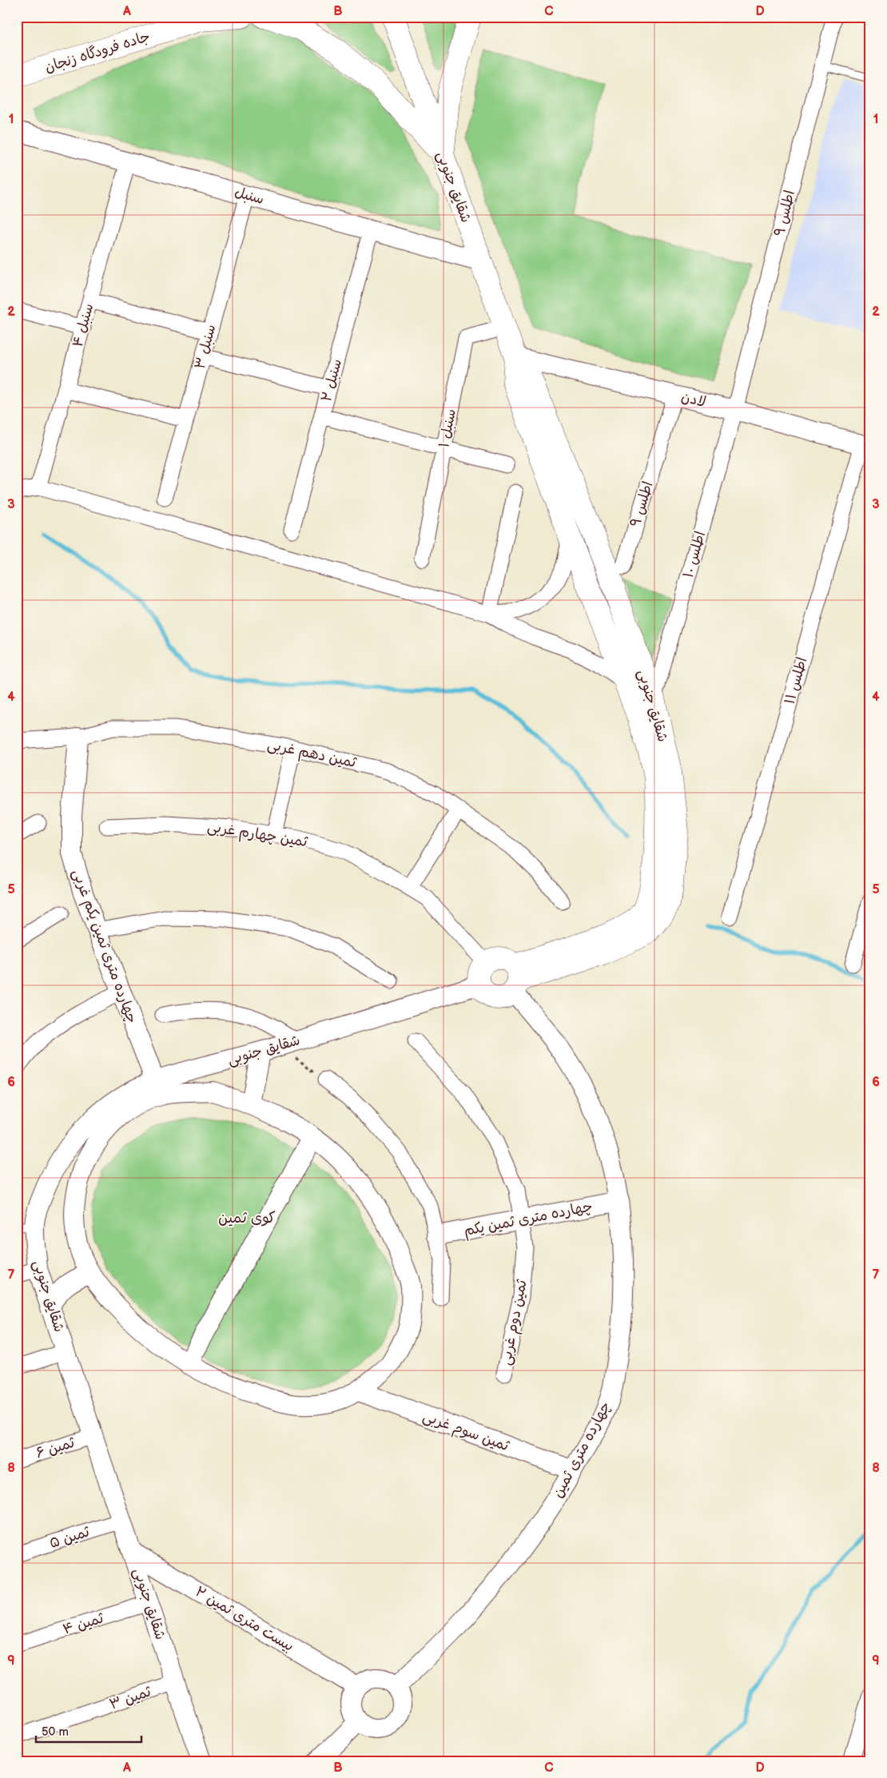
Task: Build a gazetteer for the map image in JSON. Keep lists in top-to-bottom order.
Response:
{
  "streets": {
    "main road": ["جاده فرودگاه زنجان", "شقایق جنوبی"],
    "street": [
      "سنبل",
      "اطلس ۹",
      "سنبل ۴",
      "سنبل ۳",
      "سنبل ۲",
      "لادن",
      "سنبل ۱",
      "اطلس ۱۰",
      "اطلس ۱۱",
      "ثمین دهم غربی",
      "ثمین چهارم غربی",
      "چهارده متری ثمین یکم غربی",
      "چهارده متری ثمین یکم",
      "ثمین دوم غربی",
      "ثمین سوم غربی",
      "ثمین ۶",
      "چهارده متری ثمین",
      "ثمین ۵",
      "بیست متری ثمین ۲",
      "ثمین ۴",
      "ثمین ۳"
    ]
  },
  "crossings": [
    ["شقایق جنوبی", "سنبل"],
    ["شقایق جنوبی", "لادن"],
    ["شقایق جنوبی", "سنبل ۱"],
    ["شقایق جنوبی", "اطلس ۱۰"],
    ["شقایق جنوبی", "ثمین چهارم غربی"],
    ["شقایق جنوبی", "چهارده متری ثمین یکم غربی"],
    ["شقایق جنوبی", "ثمین ۶"],
    ["شقایق جنوبی", "چهارده متری ثمین"],
    ["شقایق جنوبی", "ثمین ۵"],
    ["شقایق جنوبی", "بیست متری ثمین ۲"],
    ["شقایق جنوبی", "ثمین ۴"],
    ["شقایق جنوبی", "ثمین ۳"],
    ["سنبل", "سنبل ۴"],
    ["سنبل", "سنبل ۳"],
    ["سنبل", "سنبل ۲"],
    ["اطلس ۹", "لادن"],
    ["اطلس ۹", "اطلس ۱۰"],
    ["لادن", "اطلس ۱۰"],
    ["لادن", "اطلس ۱۱"],
    ["ثمین دهم غربی", "چهارده متری ثمین یکم غربی"],
    ["ثمین چهارم غربی", "چهارده متری ثمین"],
    ["چهارده متری ثمین یکم", "ثمین دوم غربی"],
    ["چهارده متری ثمین یکم", "چهارده متری ثمین"],
    ["ثمین سوم غربی", "چهارده متری ثمین"],
    ["چهارده متری ثمین", "بیست متری ثمین ۲"]
  ],
  "districts": ["کوی ثمین"],
  "scale_bar": "50 m",
  "grid": {
    "columns": [
      "A",
      "B",
      "C",
      "D"
    ],
    "rows": [
      "1",
      "2",
      "3",
      "4",
      "5",
      "6",
      "7",
      "8",
      "9"
    ]
  }
}
